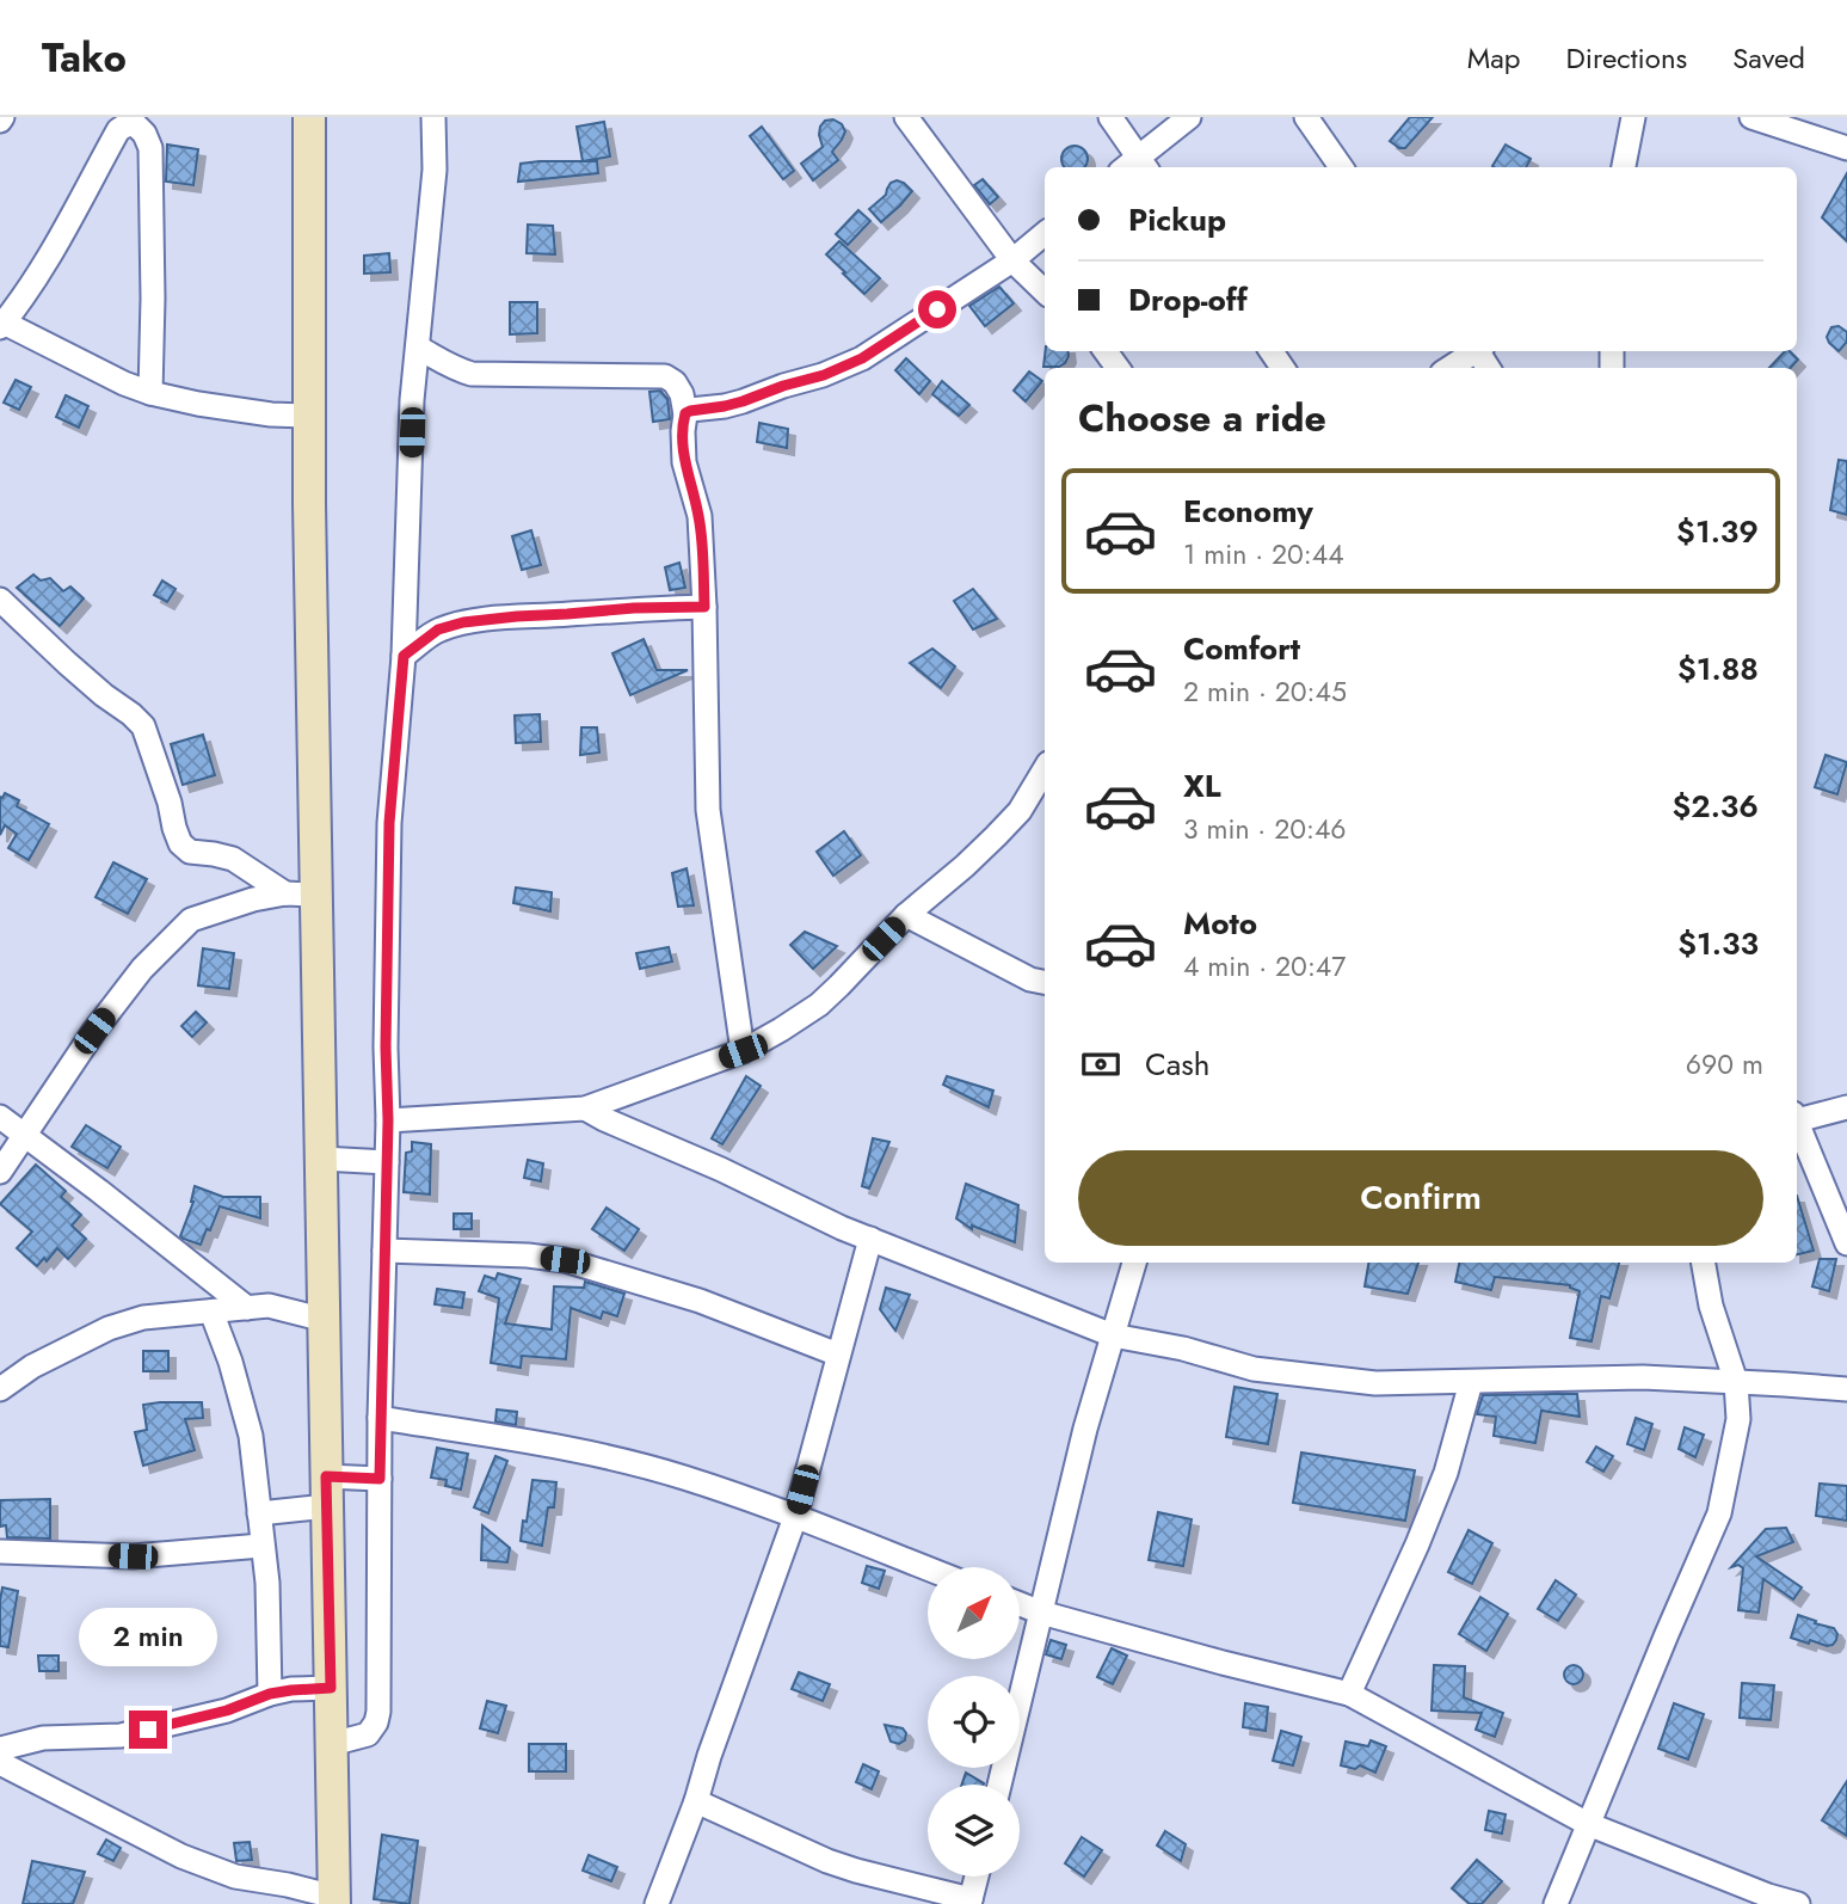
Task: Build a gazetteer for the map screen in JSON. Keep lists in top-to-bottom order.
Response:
{
  "north": "top right",
  "page": {
    "header": "Tako",
    "nav": ["Map", "Directions", "Saved"],
    "banner": ["Pickup", "Drop-off"],
    "heading": "Choose a ride",
    "list": [
      {
        "name": "Economy",
        "note": "1 min · 20:44",
        "value": "$1.39"
      },
      {
        "name": "Comfort",
        "note": "2 min · 20:45",
        "value": "$1.88"
      },
      {
        "name": "XL",
        "note": "3 min · 20:46",
        "value": "$2.36"
      },
      {
        "name": "Moto",
        "note": "4 min · 20:47",
        "value": "$1.33"
      }
    ],
    "pay": ["Cash", "690 m"],
    "buttons": "Confirm",
    "bubble": "2 min"
  }
}
